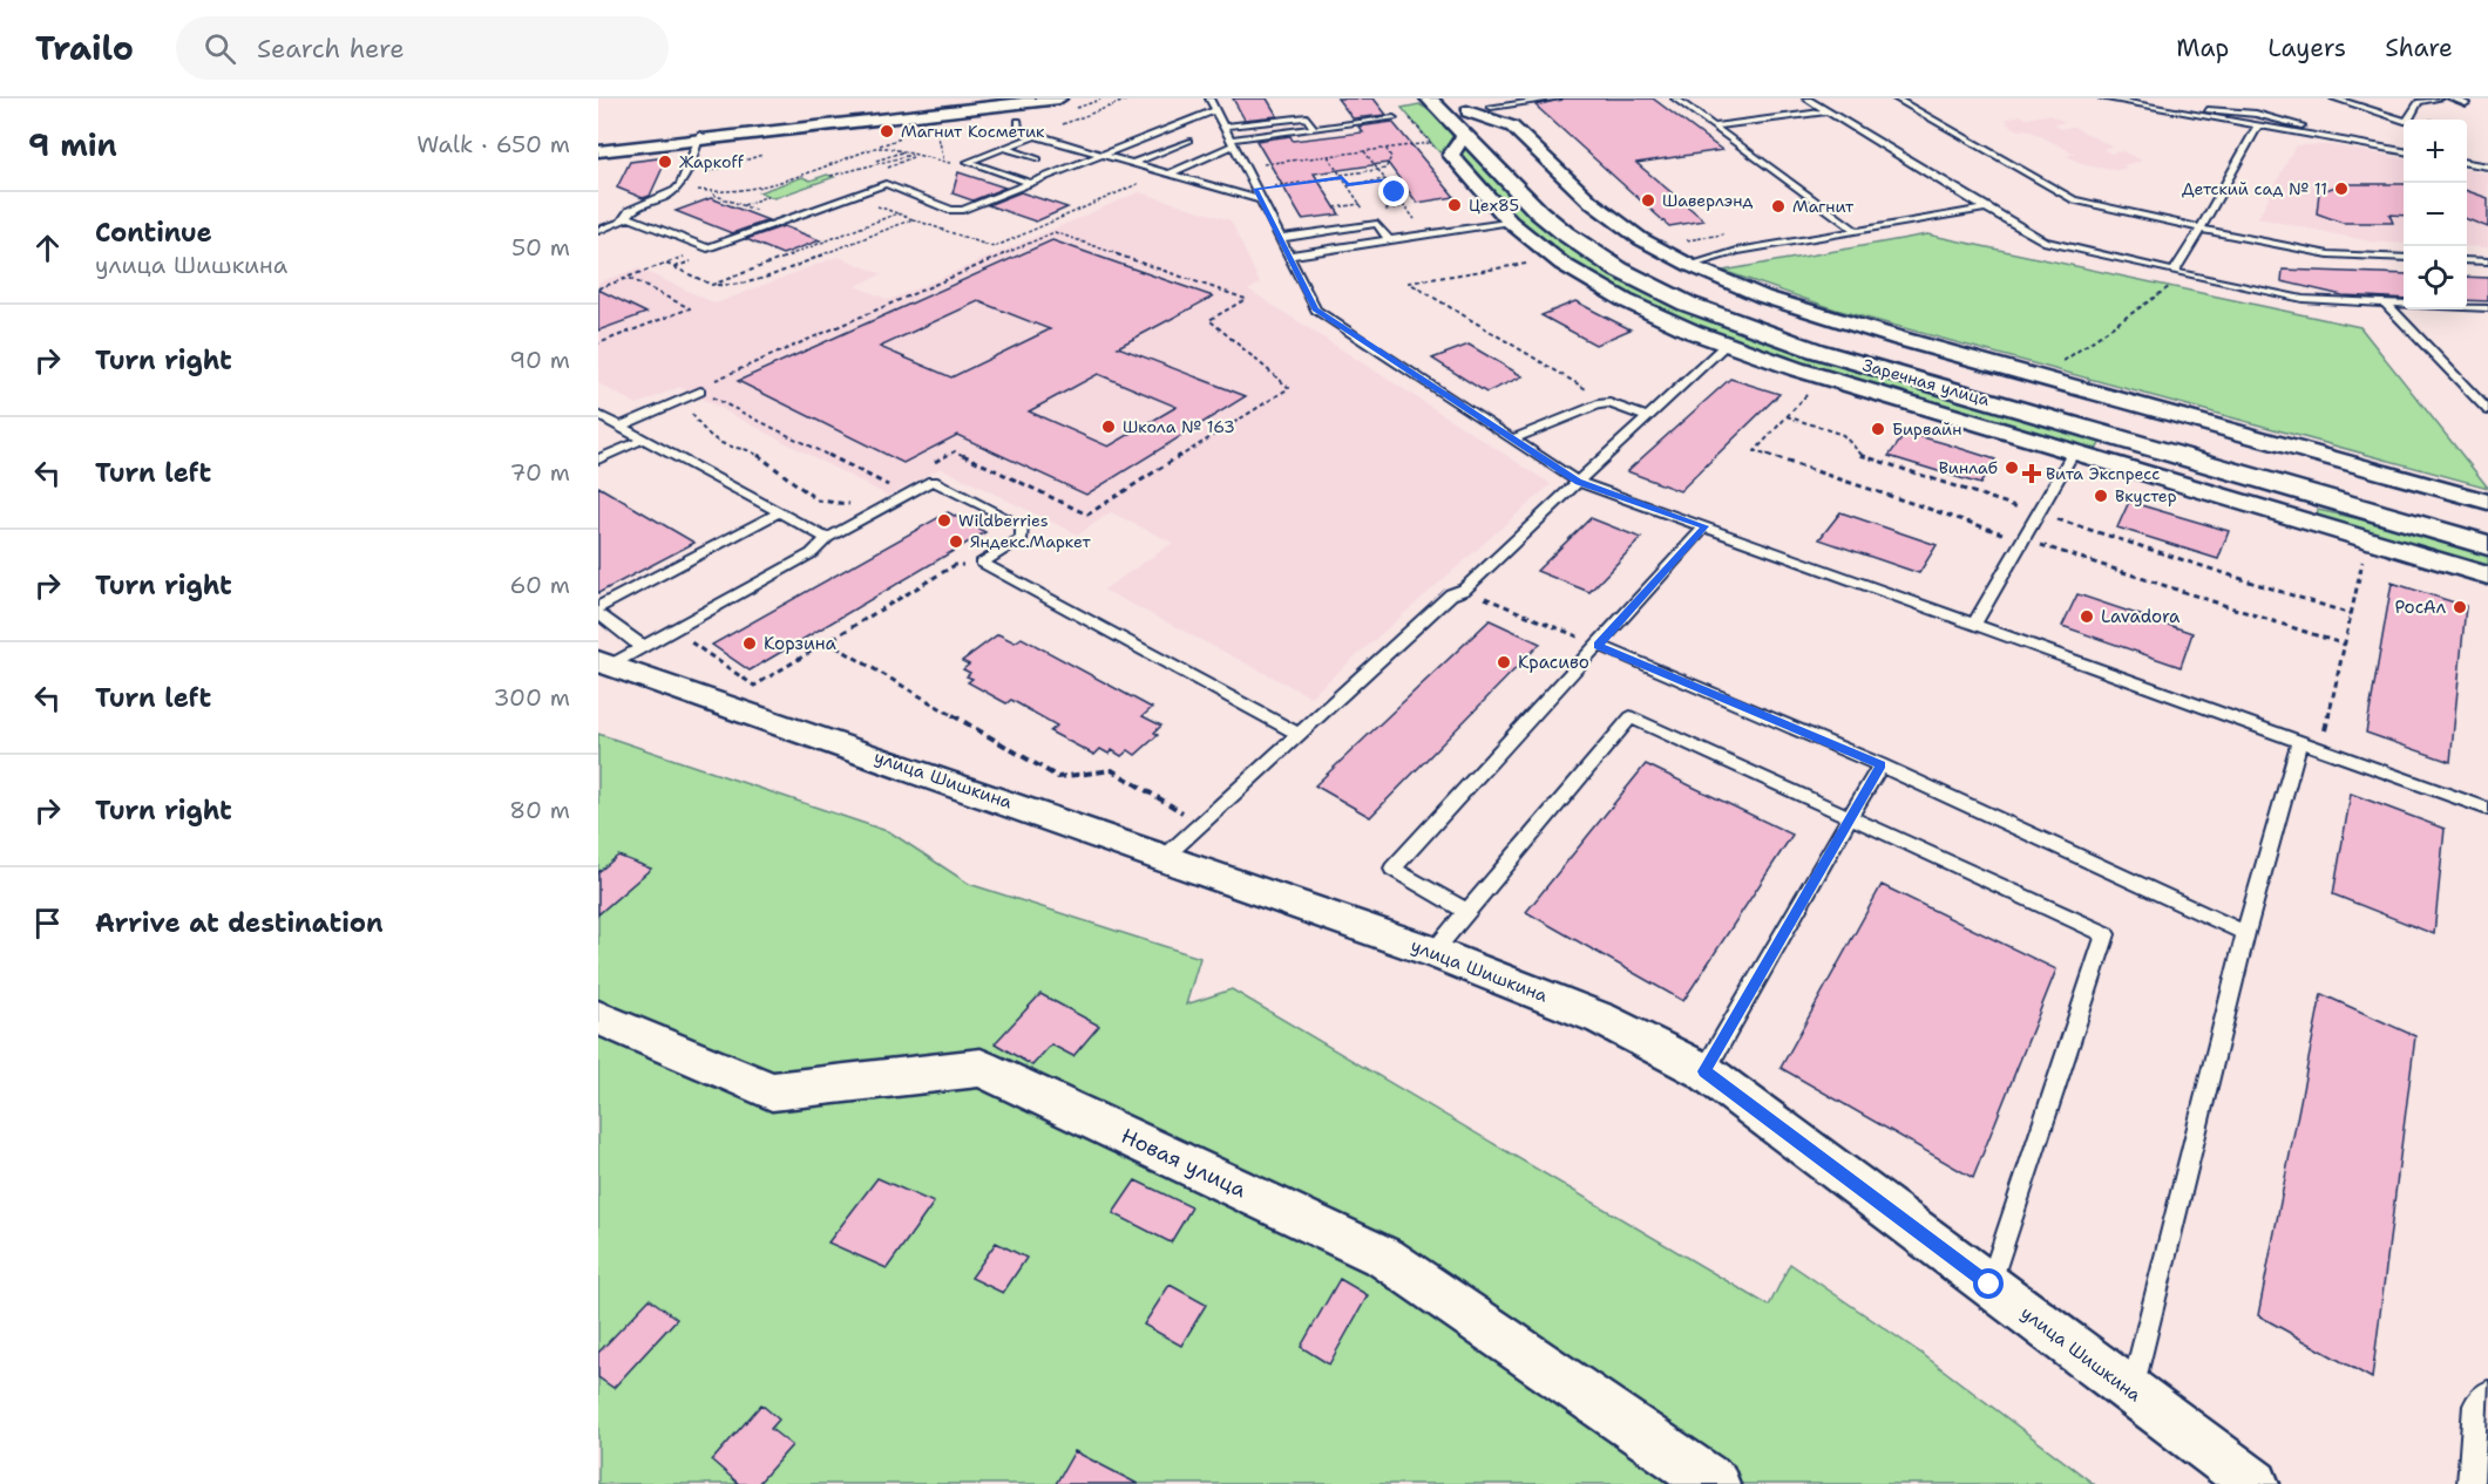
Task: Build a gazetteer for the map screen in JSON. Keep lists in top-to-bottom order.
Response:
{
  "streets": {
    "street": ["Заречная улица", "улица Шишкина", "Новая улица"]
  },
  "places": {
    "other": [
      "Магнит Косметик",
      "Жаркoff",
      "Детский сад № 11",
      "Шаверлэнд",
      "Цех85",
      "Магнит",
      "Школа № 163",
      "Бирвайн",
      "Винлаб",
      "Вкустер",
      "Wildberries",
      "Яндекс.Маркет",
      "РосАл",
      "Lavadora",
      "Корзина",
      "Красиво"
    ],
    "health": ["Вита Экспресс"]
  },
  "page": {
    "header": "Trailo",
    "search": "Search here",
    "nav": ["Map", "Layers", "Share"],
    "heading": ["9 min", "Walk · 650 m"],
    "map_buttons": ["+", "−"],
    "list": [
      ["Continue", "улица Шишкина", "50 m"],
      ["Turn right", "90 m"],
      ["Turn left", "70 m"],
      ["Turn right", "60 m"],
      ["Turn left", "300 m"],
      ["Turn right", "80 m"],
      "Arrive at destination"
    ]
  }
}
